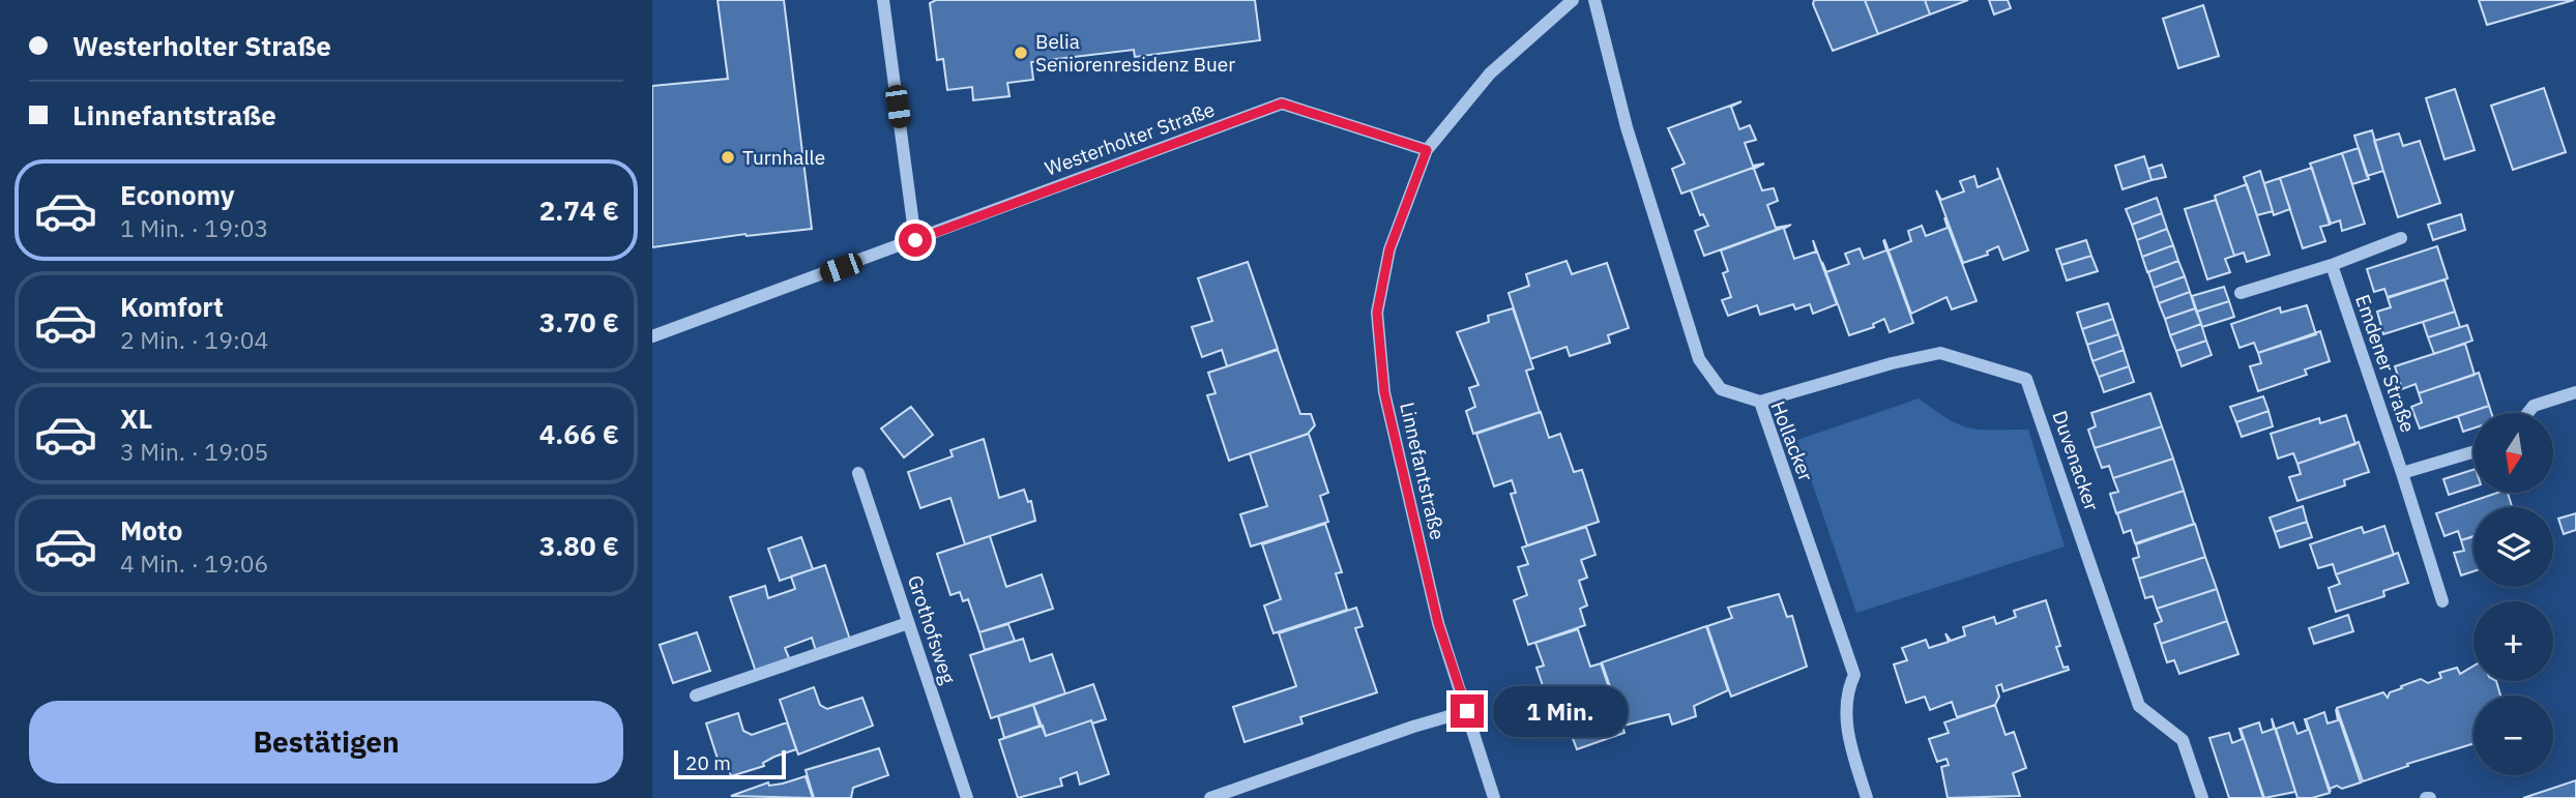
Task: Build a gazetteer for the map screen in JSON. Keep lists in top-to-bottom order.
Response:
{
  "streets": {
    "street": [
      "Westerholter Straße",
      "Emdener Straße",
      "Hollacker",
      "Duvenacker",
      "Linnefantstraße",
      "Grothofsweg"
    ]
  },
  "crossings": [
    ["Westerholter Straße", "Linnefantstraße"],
    ["Hollacker", "Duvenacker"]
  ],
  "places": ["Belia Seniorenresidenz Buer", "Turnhalle"],
  "scale_bar": "20 m",
  "north": "bottom",
  "page": {
    "banner": ["Westerholter Straße", "Linnefantstraße"],
    "list": [
      {
        "name": "Economy",
        "note": "1 Min. · 19:03",
        "value": "2.74 €"
      },
      {
        "name": "Komfort",
        "note": "2 Min. · 19:04",
        "value": "3.70 €"
      },
      {
        "name": "XL",
        "note": "3 Min. · 19:05",
        "value": "4.66 €"
      },
      {
        "name": "Moto",
        "note": "4 Min. · 19:06",
        "value": "3.80 €"
      }
    ],
    "map_buttons": ["+", "−"],
    "buttons": "Bestätigen",
    "bubble": "1 Min.",
    "scale": "20 m"
  }
}
